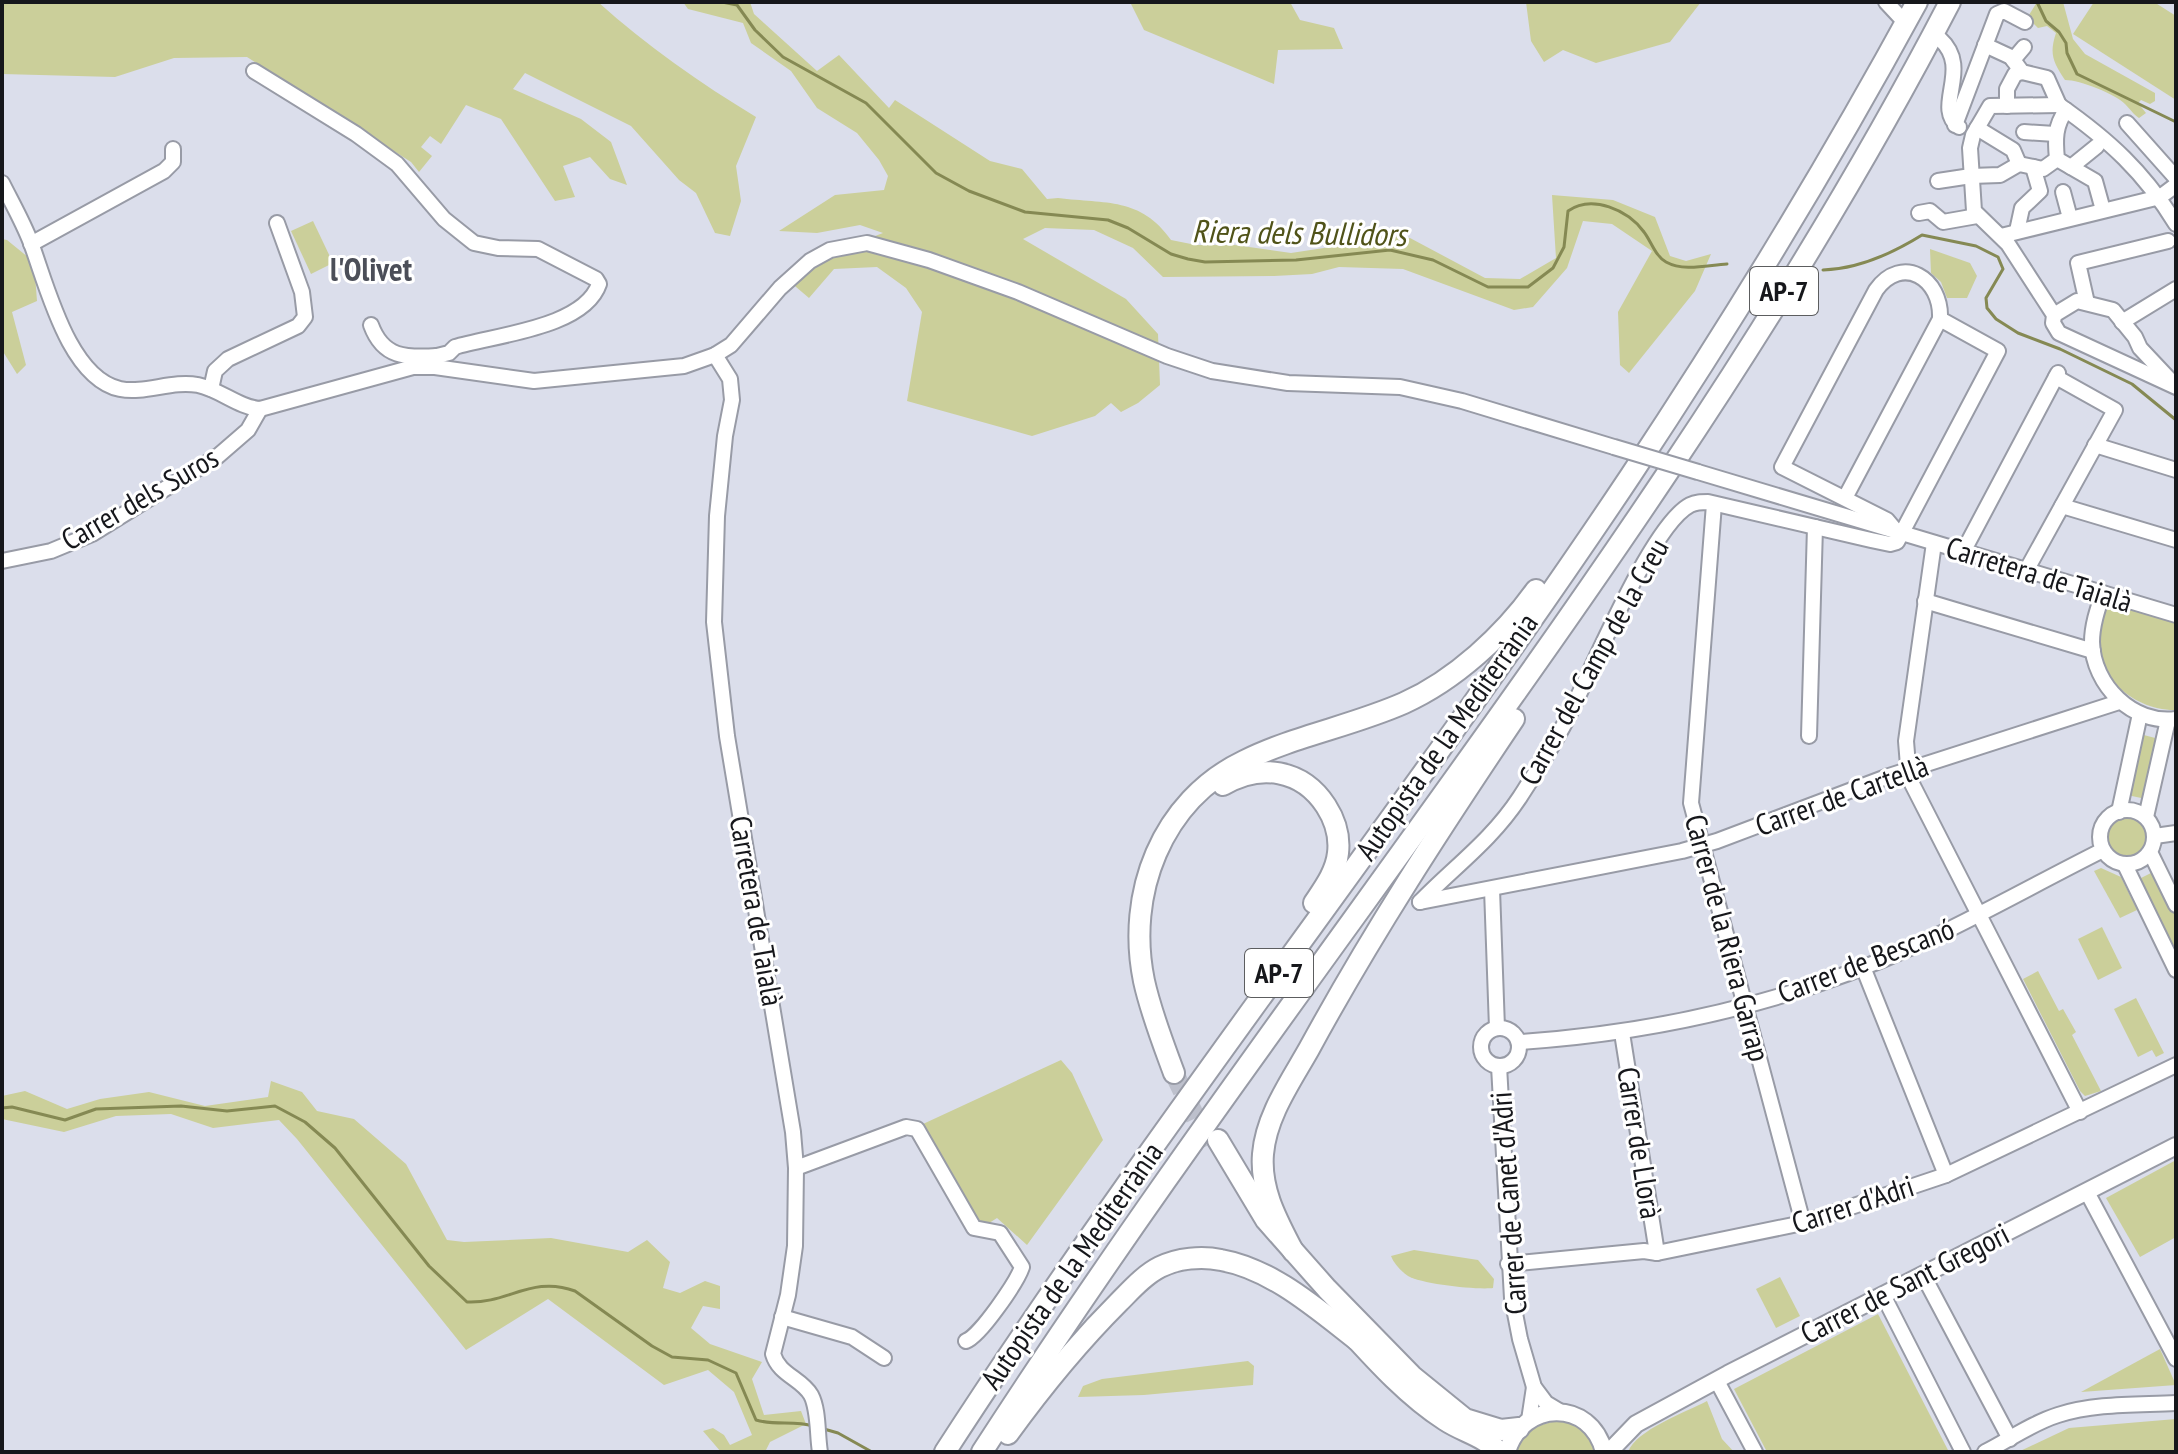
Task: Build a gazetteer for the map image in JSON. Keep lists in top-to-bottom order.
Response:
{
  "streets": {
    "highway": ["AP-7", "Autopista de la Mediterrània"],
    "main road": ["Carrer de Sant Gregori"],
    "street": [
      "Carrer dels Suros",
      "Carretera de Taialà",
      "Carrer del Camp de la Creu",
      "Carrer de Cartellà",
      "Carrer de la Riera Garrap",
      "Carrer de Bescanó",
      "Carrer de Llorà",
      "Carrer de Canet d'Adri",
      "Carrer d'Adri"
    ]
  },
  "crossings": [
    ["Carretera de Taialà", "Carrer del Camp de la Creu"],
    ["Carretera de Taialà", "Carrer de la Riera Garrap"],
    ["Carrer del Camp de la Creu", "Carrer de Cartellà"],
    ["Carrer del Camp de la Creu", "Carrer de la Riera Garrap"],
    ["Carrer de Cartellà", "Carrer de la Riera Garrap"],
    ["Carrer de la Riera Garrap", "Carrer de Bescanó"],
    ["Carrer de la Riera Garrap", "Carrer d'Adri"],
    ["Carrer de Bescanó", "Carrer de Llorà"],
    ["Carrer de Bescanó", "Carrer de Canet d'Adri"],
    ["Carrer de Llorà", "Carrer d'Adri"],
    ["Carrer de Canet d'Adri", "Carrer d'Adri"]
  ],
  "districts": ["l'Olivet"],
  "water": ["Riera dels Bullidors"]
}
